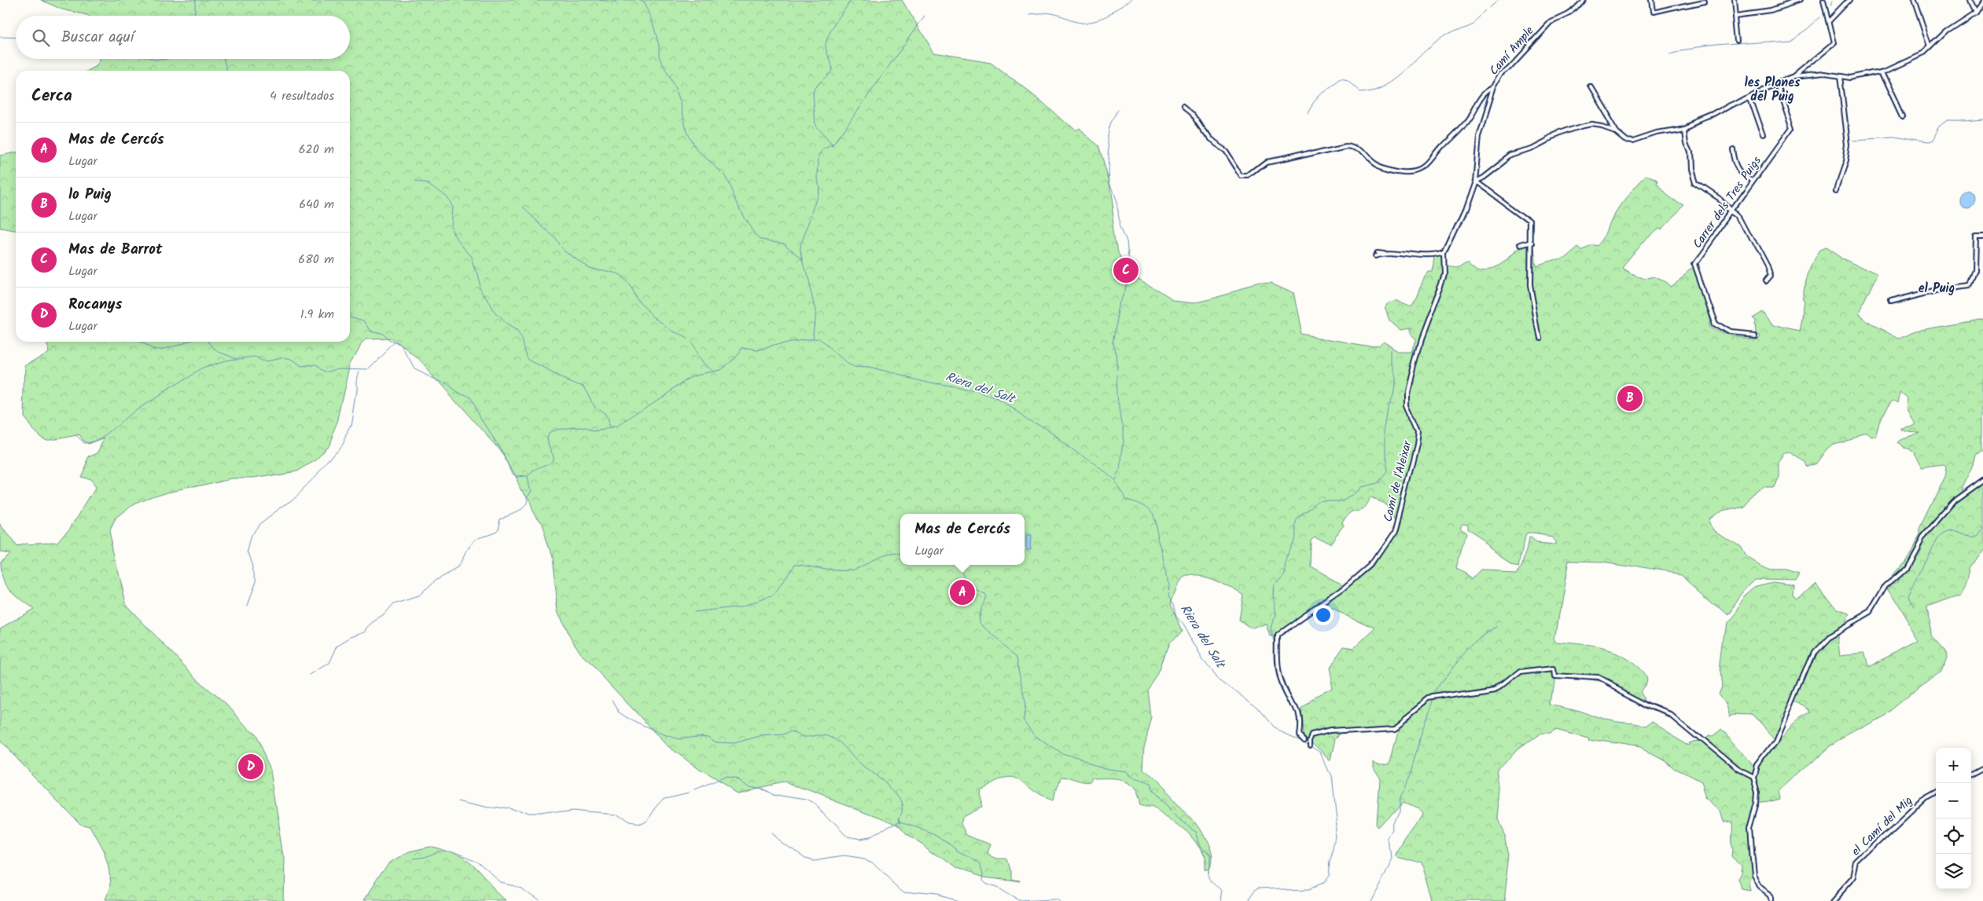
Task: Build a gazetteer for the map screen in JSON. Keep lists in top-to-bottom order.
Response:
{
  "streets": {
    "street": [
      "Camí Ample",
      "Carrer dels Tres Puigs",
      "Camí de l'Aleixar",
      "el Camí del Mig"
    ]
  },
  "crossings": [
    ["Camí Ample", "Camí de l'Aleixar"]
  ],
  "districts": ["les Planes del Puig", "el Puig"],
  "water": ["Riera del Salt"],
  "page": {
    "search": "Buscar aquí",
    "heading": ["Cerca", "4 resultados"],
    "list": [
      {
        "mark": "A",
        "name": "Mas de Cercós",
        "note": "Lugar",
        "value": "620 m"
      },
      {
        "mark": "B",
        "name": "lo Puig",
        "note": "Lugar",
        "value": "640 m"
      },
      {
        "mark": "C",
        "name": "Mas de Barrot",
        "note": "Lugar",
        "value": "680 m"
      },
      {
        "mark": "D",
        "name": "Rocanys",
        "note": "Lugar",
        "value": "1.9 km"
      }
    ],
    "pins": [
      "C",
      "B",
      "A",
      "D"
    ],
    "popup": ["Mas de Cercós", "Lugar"],
    "map_buttons": ["+", "−"]
  }
}
